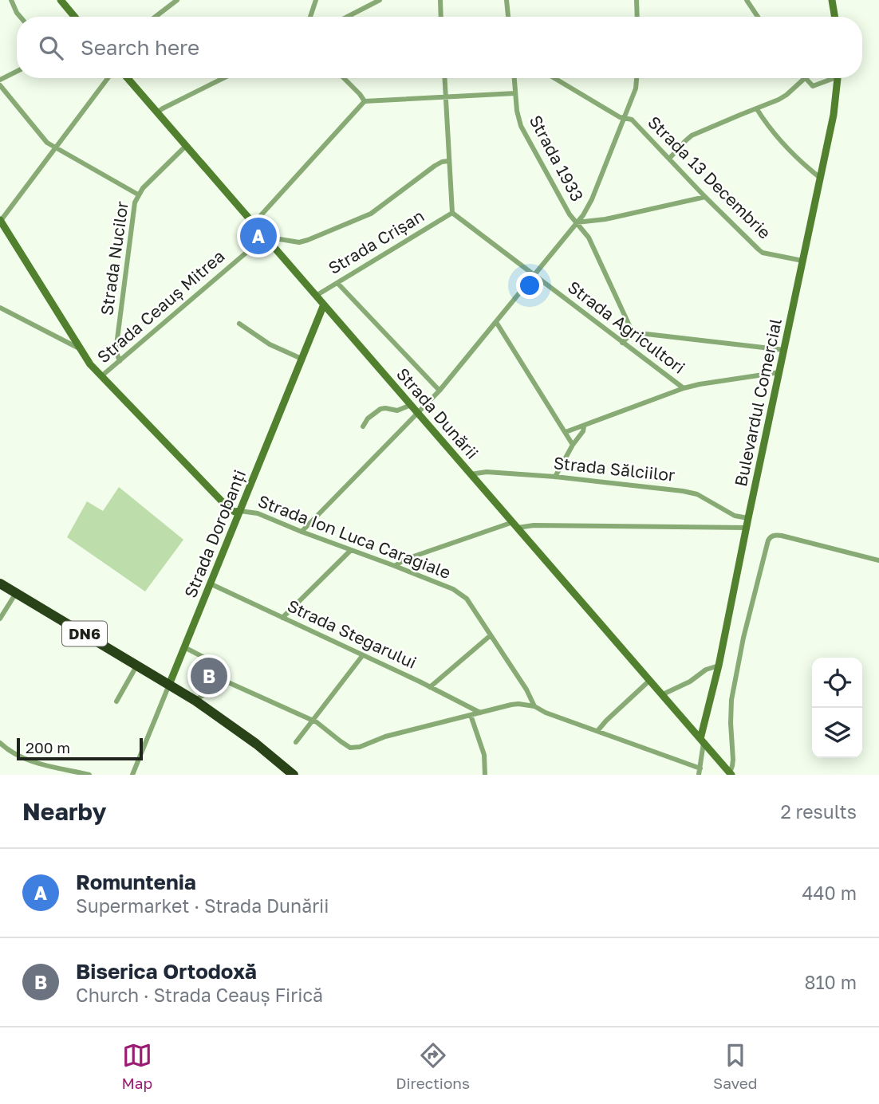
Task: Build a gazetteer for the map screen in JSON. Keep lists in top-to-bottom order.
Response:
{
  "streets": {
    "highway": ["DN6"],
    "main road": [
      "Bulevardul Comercial",
      "Strada Dunării",
      "Strada Dorobanți",
      "Strada Ion Luca Caragiale"
    ],
    "street": [
      "Strada 1933",
      "Strada 13 Decembrie",
      "Strada Crișan",
      "Strada Nucilor",
      "Strada Ceauș Mitrea",
      "Strada Agricultori",
      "Strada Sălciilor",
      "Strada Stegarului"
    ]
  },
  "crossings": [
    ["Strada 13 Decembrie", "Bulevardul Comercial"],
    ["Strada Crișan", "Strada Agricultori"],
    ["Strada Crișan", "Strada Dunării"],
    ["Strada Nucilor", "Strada Ceauș Mitrea"],
    ["Strada Nucilor", "Strada Dunării"],
    ["Strada Ceauș Mitrea", "Strada Dunării"],
    ["Strada Ceauș Mitrea", "Strada Ion Luca Caragiale"],
    ["Bulevardul Comercial", "Strada Dunării"],
    ["Bulevardul Comercial", "Strada Sălciilor"],
    ["Strada Dunării", "Strada Sălciilor"],
    ["Strada Dunării", "Strada Dorobanți"],
    ["Strada Dorobanți", "Strada Ion Luca Caragiale"],
    ["Strada Dorobanți", "DN6"],
    ["Strada Dorobanți", "Strada Stegarului"]
  ],
  "scale_bar": "200 m",
  "page": {
    "search": "Search here",
    "pins": ["A", "B"],
    "scale": "200 m",
    "heading": ["Nearby", "2 results"],
    "list": [
      {
        "mark": "A",
        "name": "Romuntenia",
        "note": "Supermarket · Strada Dunării",
        "value": "440 m"
      },
      {
        "mark": "B",
        "name": "Biserica Ortodoxă",
        "note": "Church · Strada Ceauș Firică",
        "value": "810 m"
      }
    ],
    "nav": ["Map", "Directions", "Saved"]
  }
}
